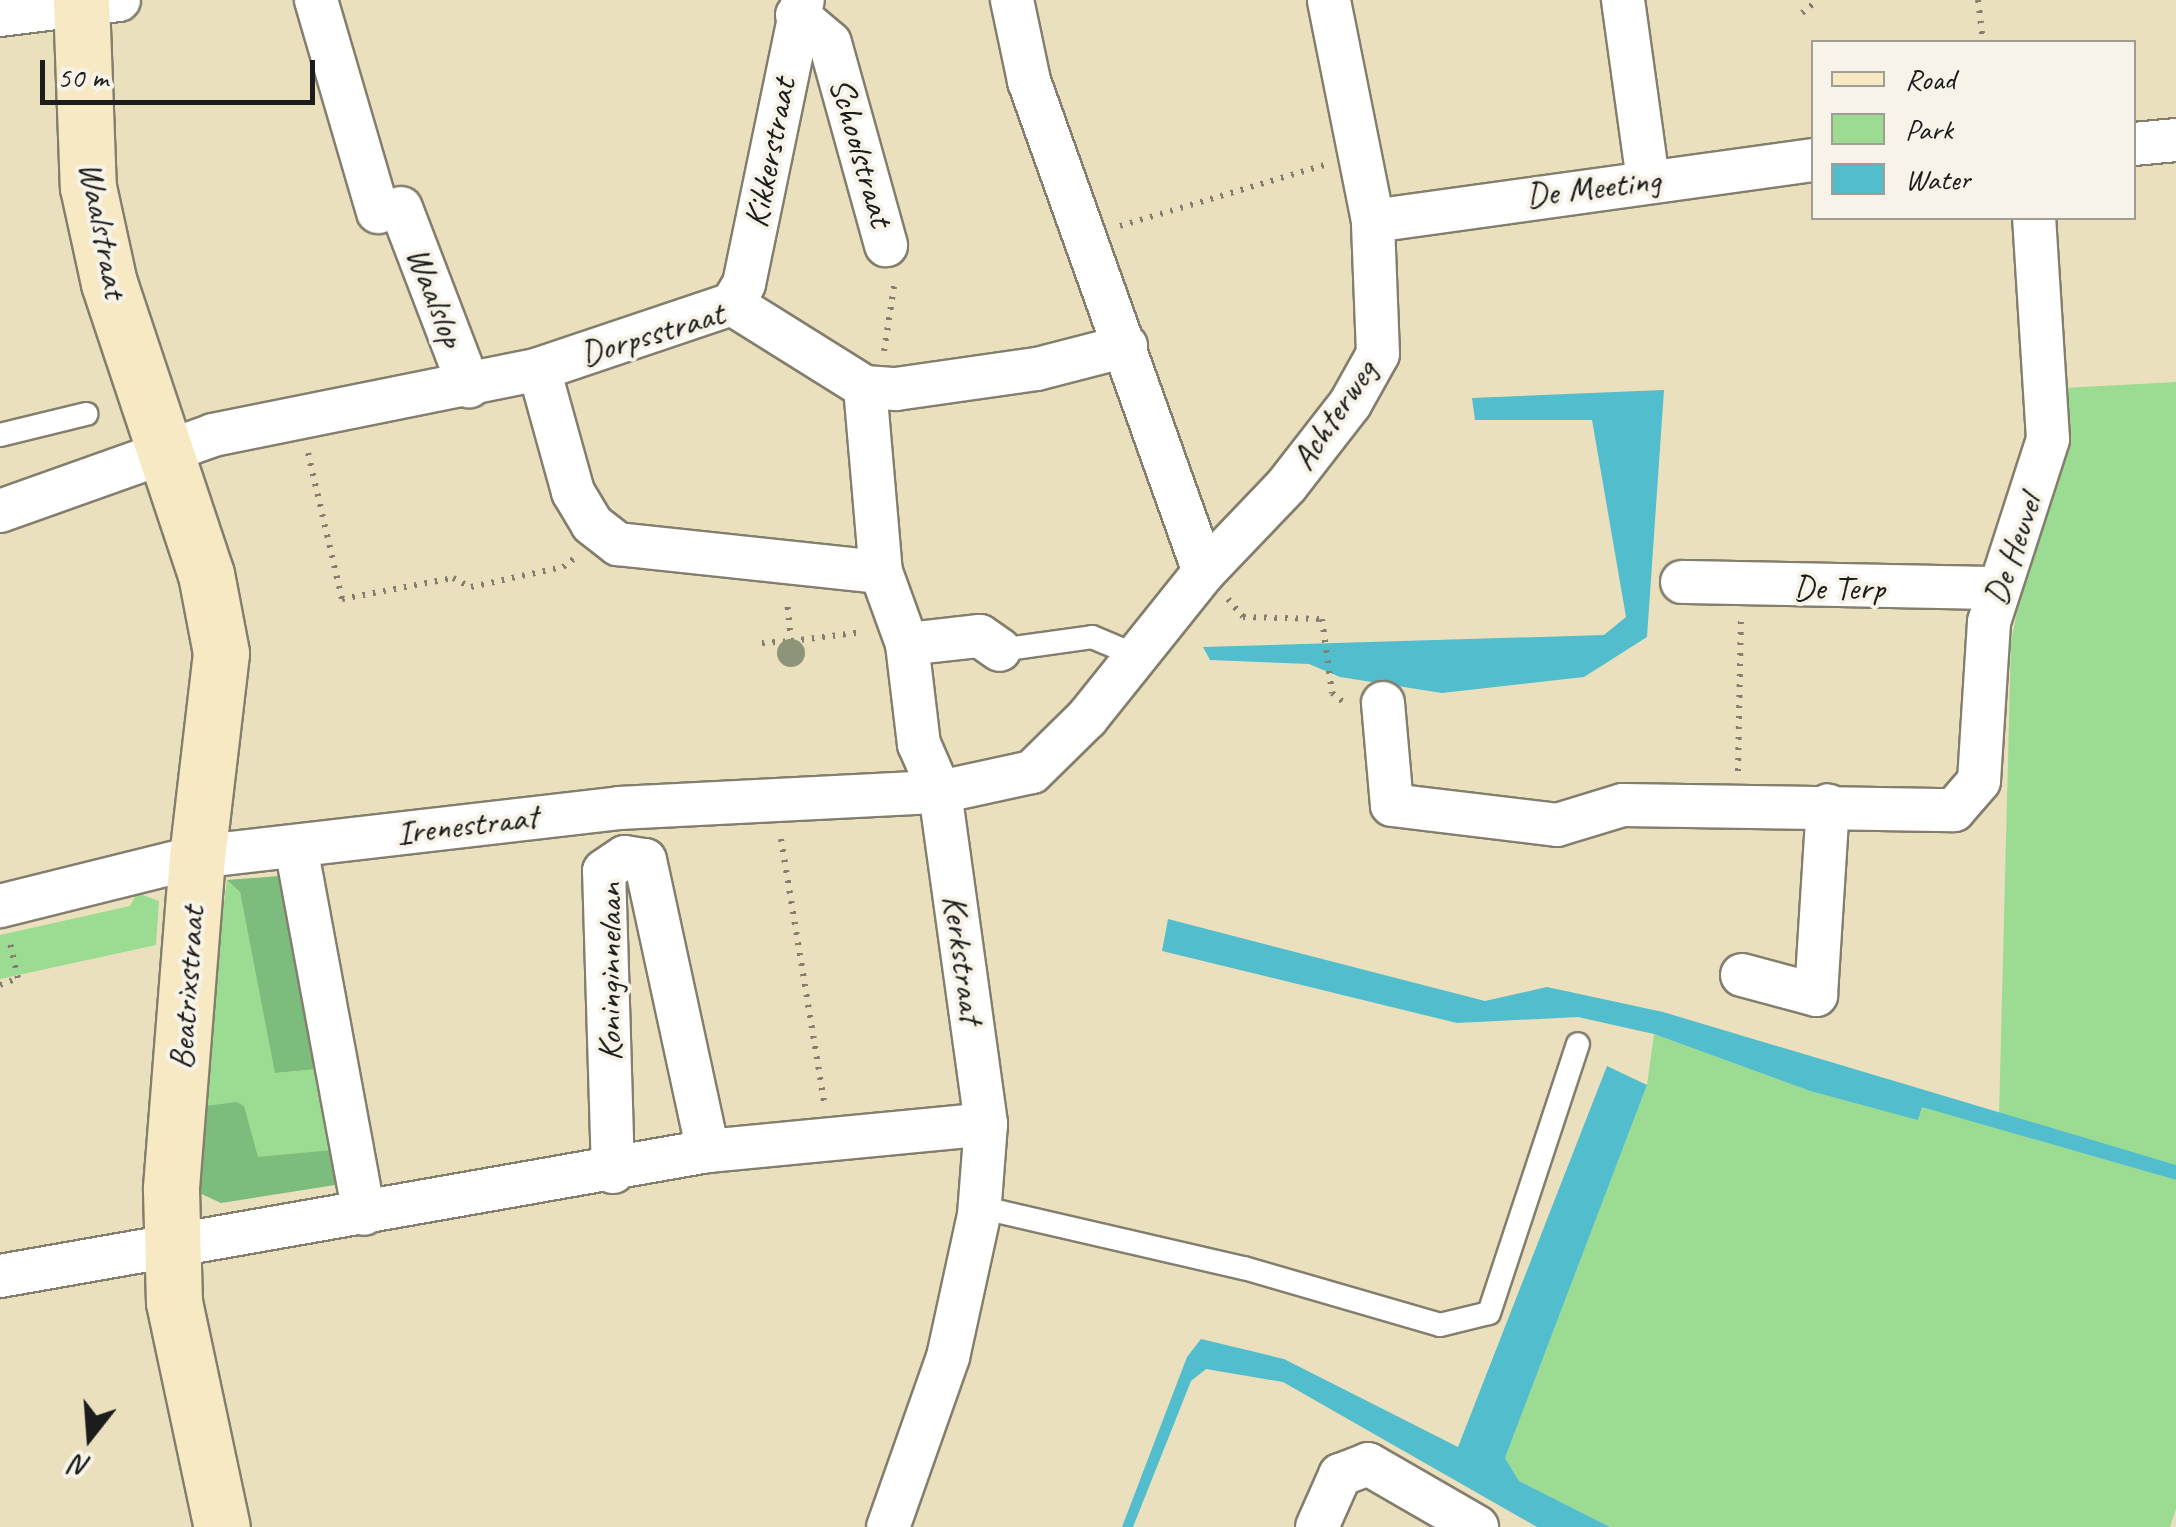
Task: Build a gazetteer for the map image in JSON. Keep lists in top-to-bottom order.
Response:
{
  "streets": {
    "street": [
      "Schoolstraat",
      "Kikkerstraat",
      "De Meeting",
      "Waalstraat",
      "Waalslop",
      "Dorpsstraat",
      "Achterweg",
      "De Heuvel",
      "De Terp",
      "Irenestraat",
      "Kerkstraat",
      "Koninginnelaan",
      "Beatrixstraat"
    ]
  },
  "crossings": [
    ["Schoolstraat", "Kikkerstraat"],
    ["Kikkerstraat", "Dorpsstraat"],
    ["De Meeting", "Achterweg"],
    ["Waalstraat", "Dorpsstraat"],
    ["Waalstraat", "Beatrixstraat"],
    ["Waalslop", "Dorpsstraat"],
    ["Dorpsstraat", "Kerkstraat"],
    ["Dorpsstraat", "Beatrixstraat"],
    ["Achterweg", "Irenestraat"],
    ["Achterweg", "Kerkstraat"],
    ["De Heuvel", "De Terp"],
    ["Irenestraat", "Kerkstraat"],
    ["Irenestraat", "Beatrixstraat"]
  ],
  "legend": ["Road", "Park", "Water"],
  "scale_bar": "50 m",
  "north": "bottom"
}
